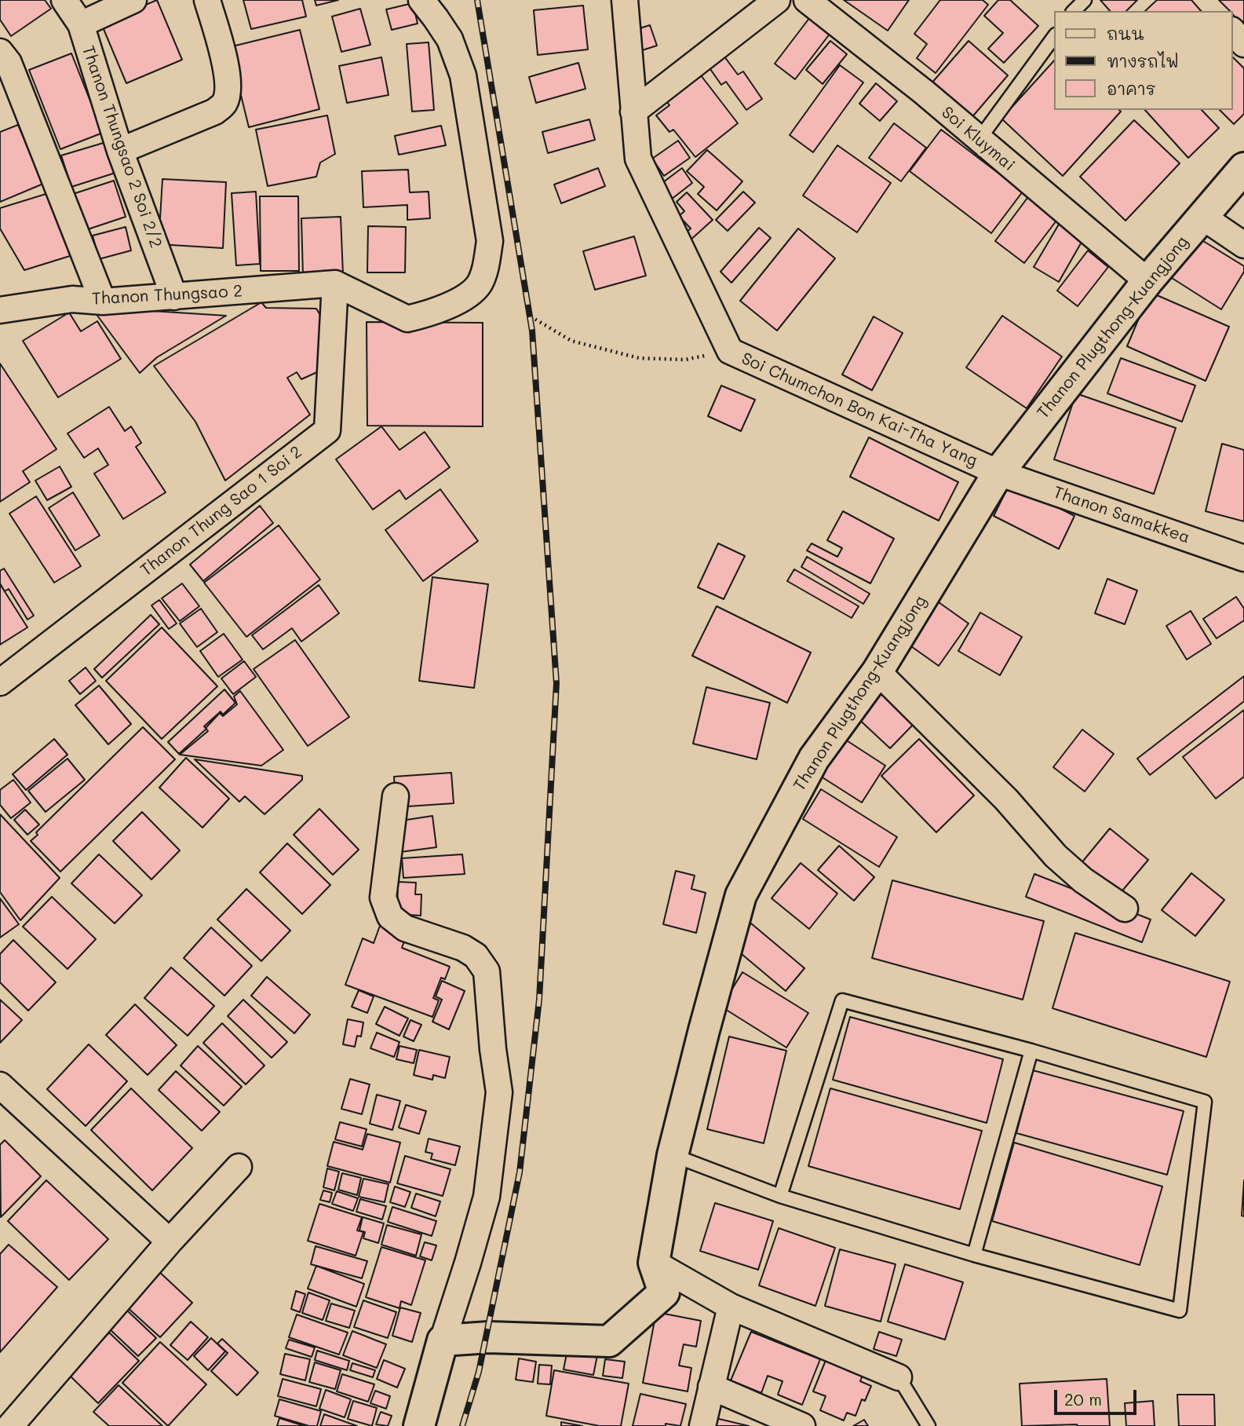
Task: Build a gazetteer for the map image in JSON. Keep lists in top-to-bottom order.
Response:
{
  "streets": {
    "street": [
      "Soi Kluymai",
      "Thanon Thungsao 2 Soi 2/2",
      "Thanon Thungsao 2",
      "Thanon Plugthong-Kuangjong",
      "Soi Chumchon Bon Kai-Tha Yang",
      "Thanon Thung Sao 1 Soi 2",
      "Thanon Samakkea"
    ]
  },
  "crossings": [
    ["Soi Kluymai", "Thanon Plugthong-Kuangjong"],
    ["Thanon Thungsao 2 Soi 2/2", "Thanon Thungsao 2"],
    ["Thanon Thungsao 2", "Thanon Thung Sao 1 Soi 2"],
    ["Thanon Plugthong-Kuangjong", "Soi Chumchon Bon Kai-Tha Yang"],
    ["Thanon Plugthong-Kuangjong", "Thanon Samakkea"],
    ["Soi Chumchon Bon Kai-Tha Yang", "Thanon Samakkea"]
  ],
  "legend": ["ถนน", "ทางรถไฟ", "อาคาร"],
  "scale_bar": "20 m"
}
